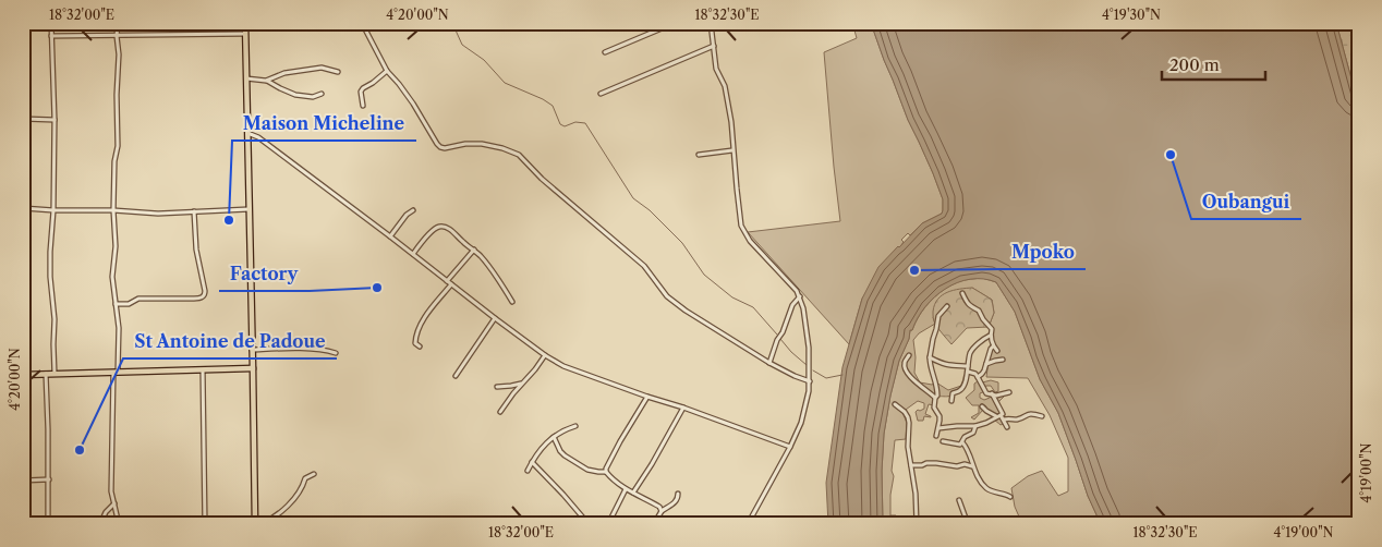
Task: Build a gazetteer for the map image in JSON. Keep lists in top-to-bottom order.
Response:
{
  "places": [
    "Oubangui",
    "Maison Micheline",
    "Mpoko",
    "Factory",
    "St Antoine de Padoue"
  ],
  "scale_bar": "200 m",
  "coordinates": [
    "18°32'00\"E",
    "4°20'00\"N",
    "18°32'30\"E",
    "4°19'30\"N",
    "4°19'00\"N"
  ]
}
